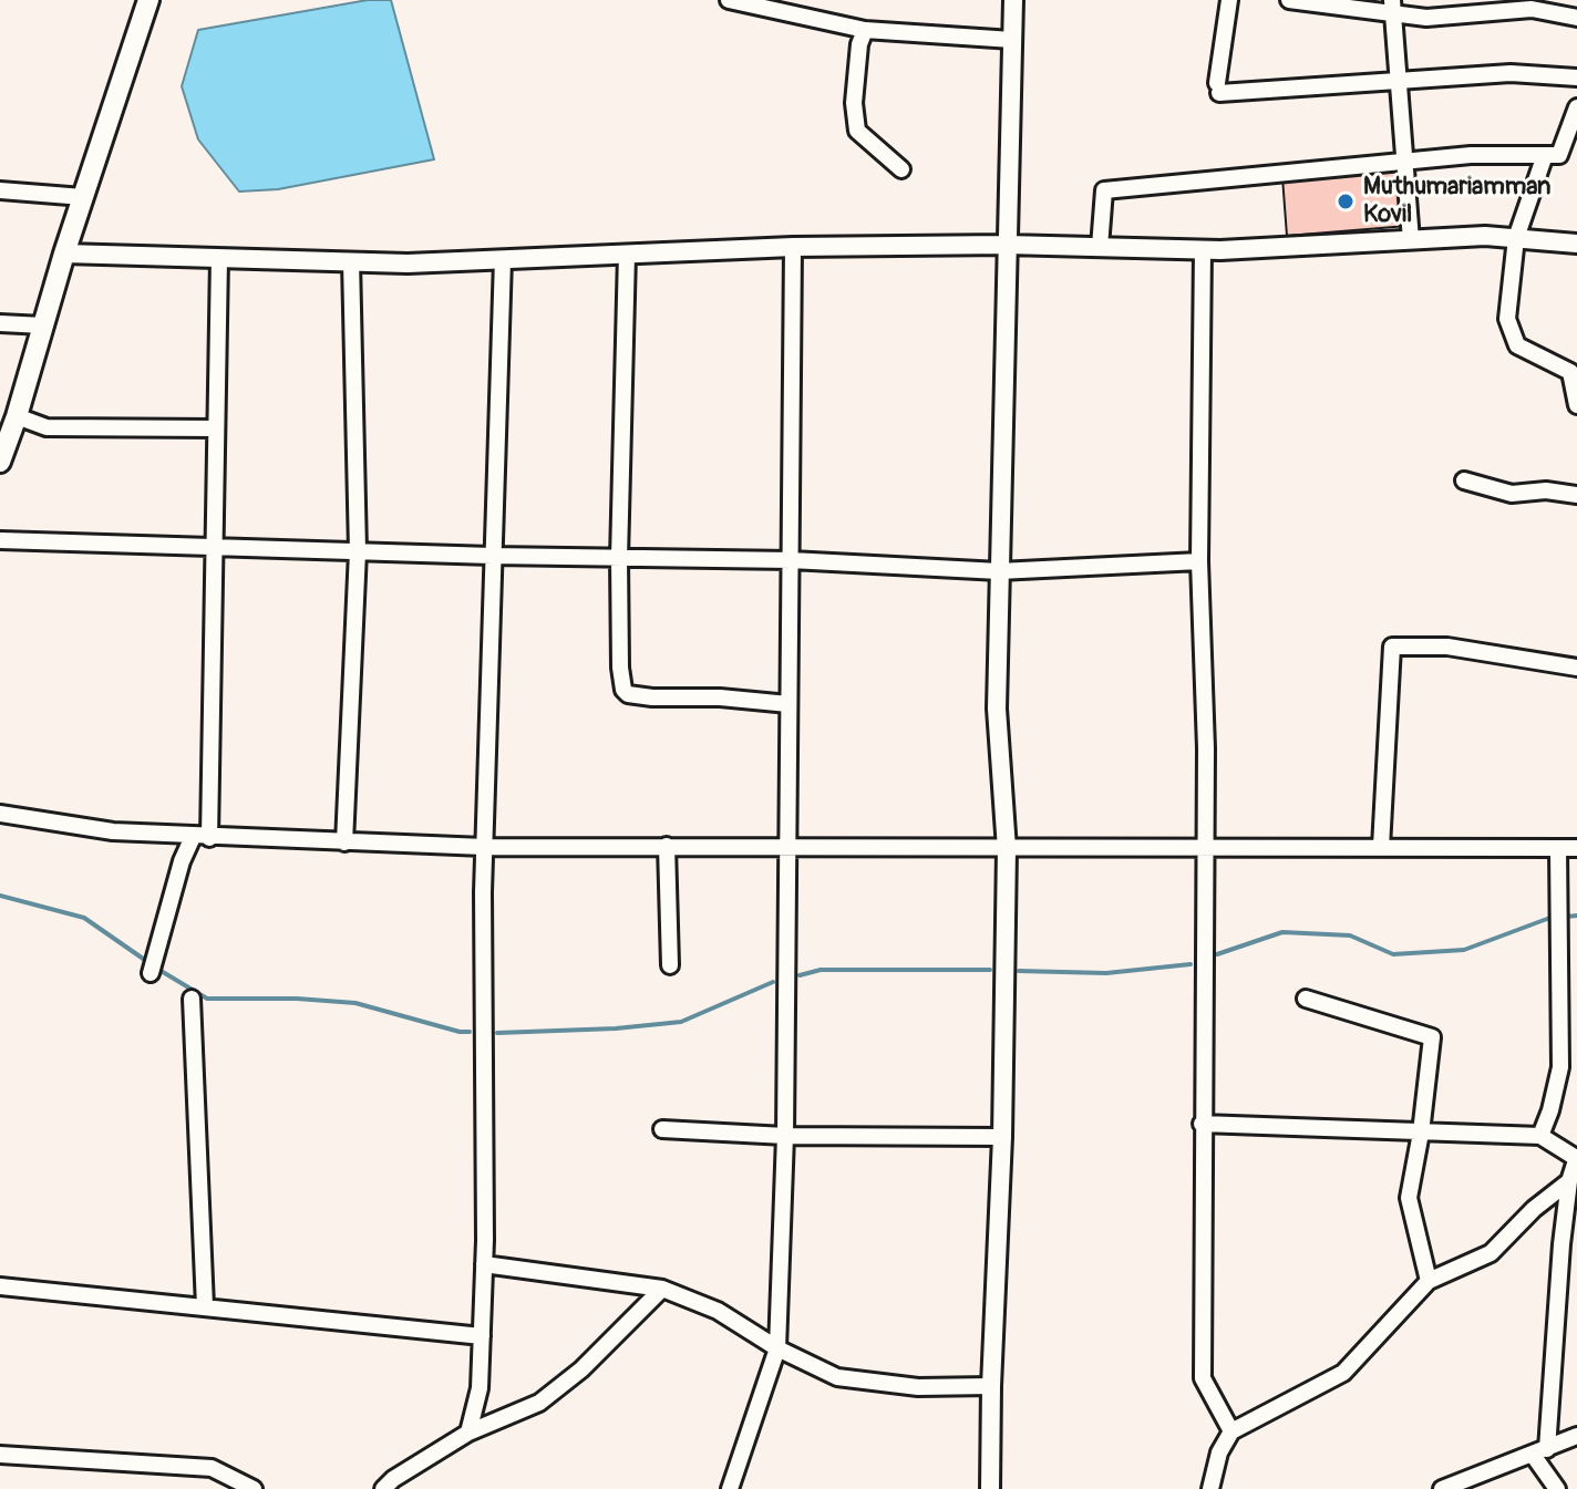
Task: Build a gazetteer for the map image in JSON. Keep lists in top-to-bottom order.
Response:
{
  "places": ["Muthumariamman Kovil"]
}
